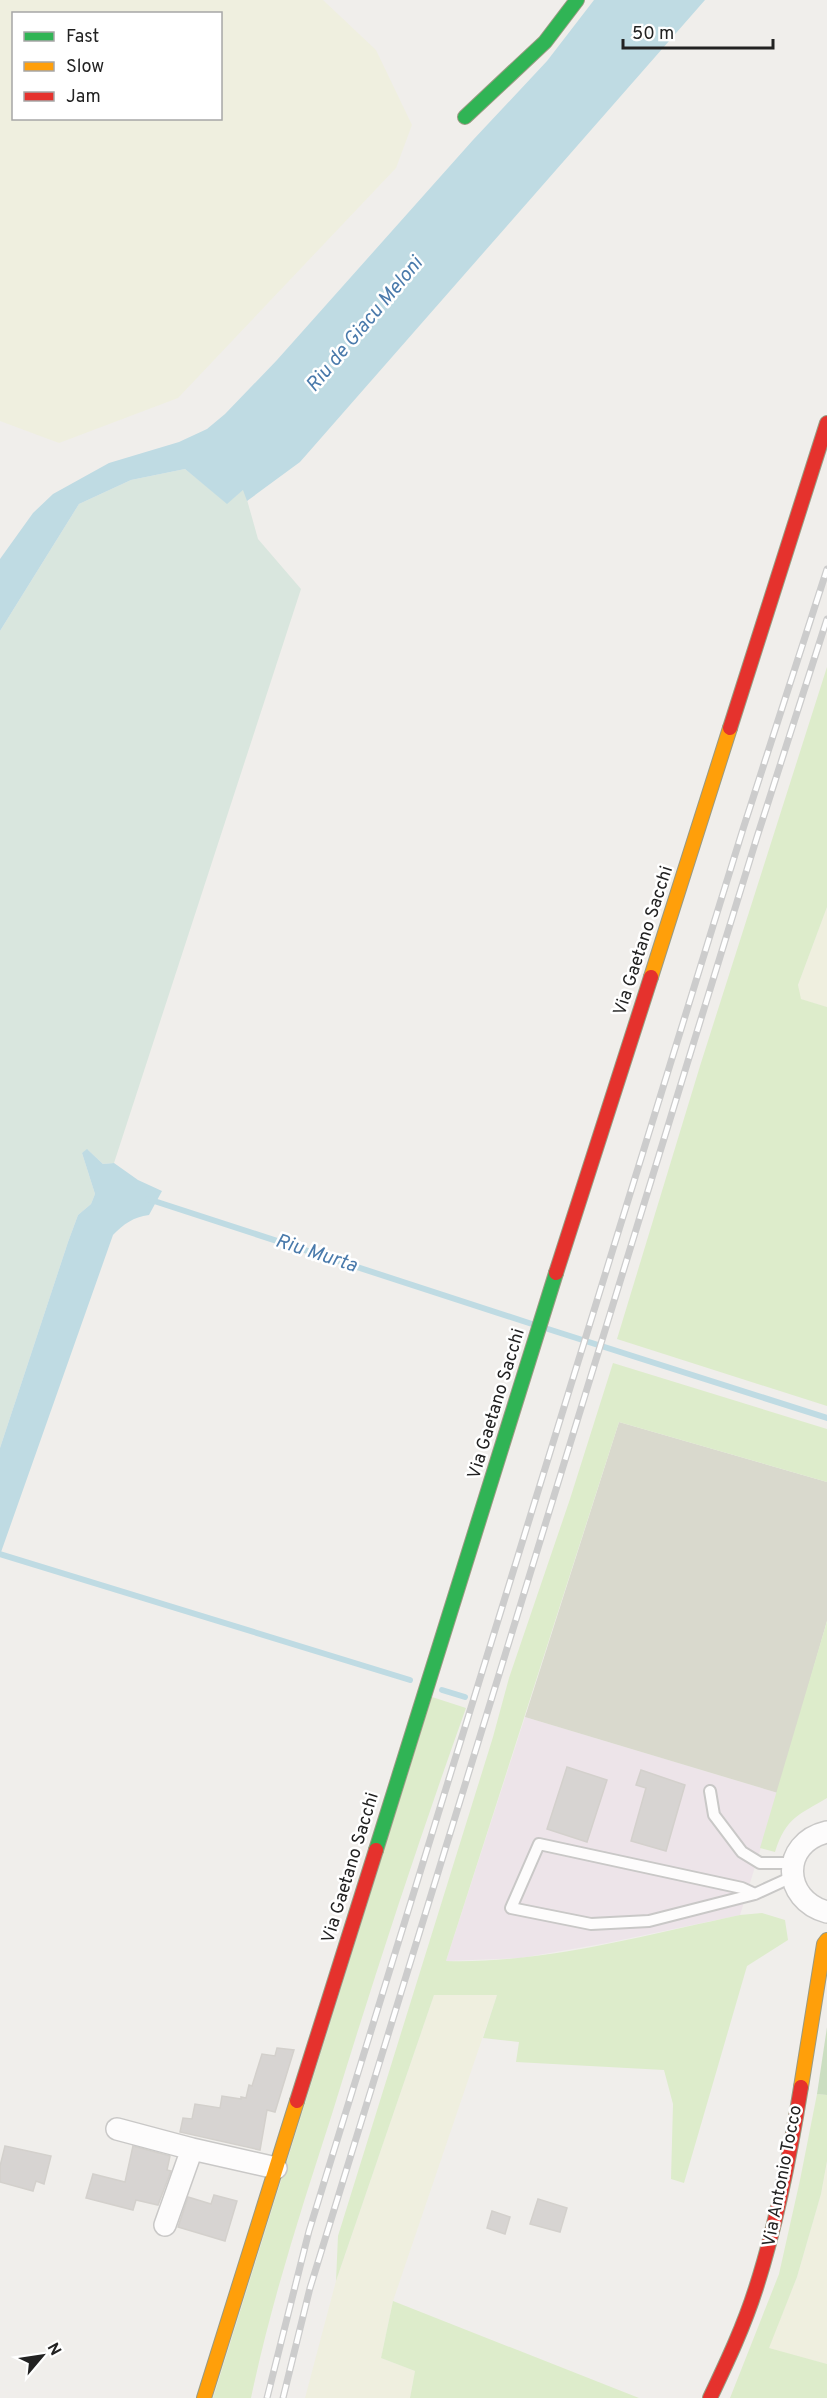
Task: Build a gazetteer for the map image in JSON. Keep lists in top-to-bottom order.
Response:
{
  "streets": {
    "street": ["Via Gaetano Sacchi", "Via Antonio Tocco"]
  },
  "water": ["Riu de Giacu Meloni", "Riu Murta"],
  "legend": ["Fast", "Slow", "Jam"],
  "scale_bar": "50 m",
  "north": "top right"
}
